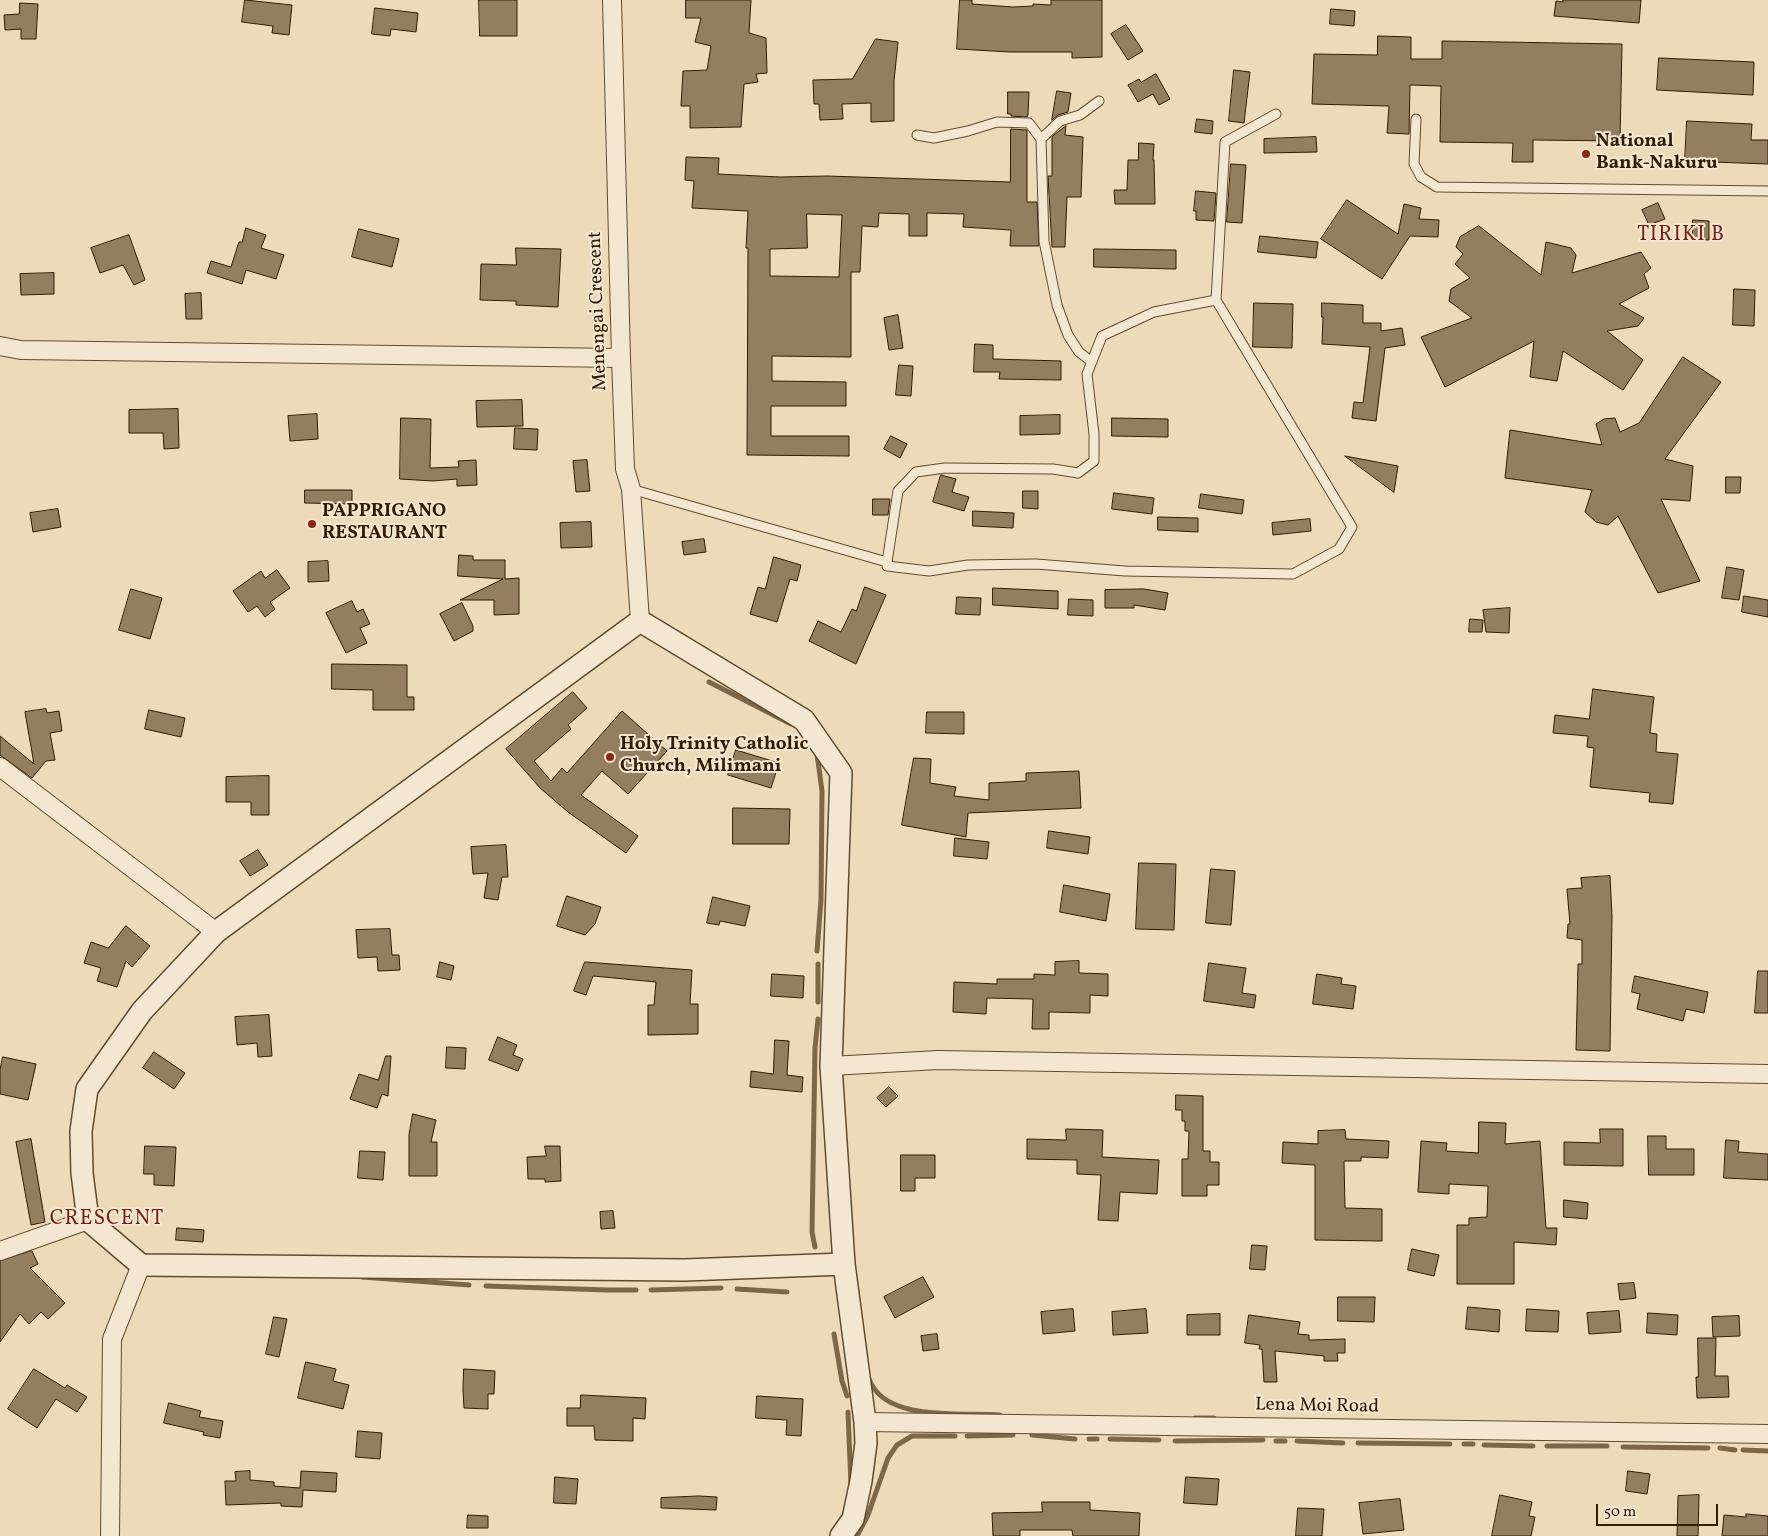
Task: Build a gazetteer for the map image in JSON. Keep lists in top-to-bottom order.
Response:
{
  "streets": {
    "street": ["Menengai Crescent", "Lena Moi Road"]
  },
  "districts": ["TIRIKI B", "CRESCENT"],
  "places": ["National Bank-Nakuru", "PAPPRIGANO RESTAURANT", "Holy Trinity Catholic Church, Milimani"],
  "scale_bar": "50 m"
}
